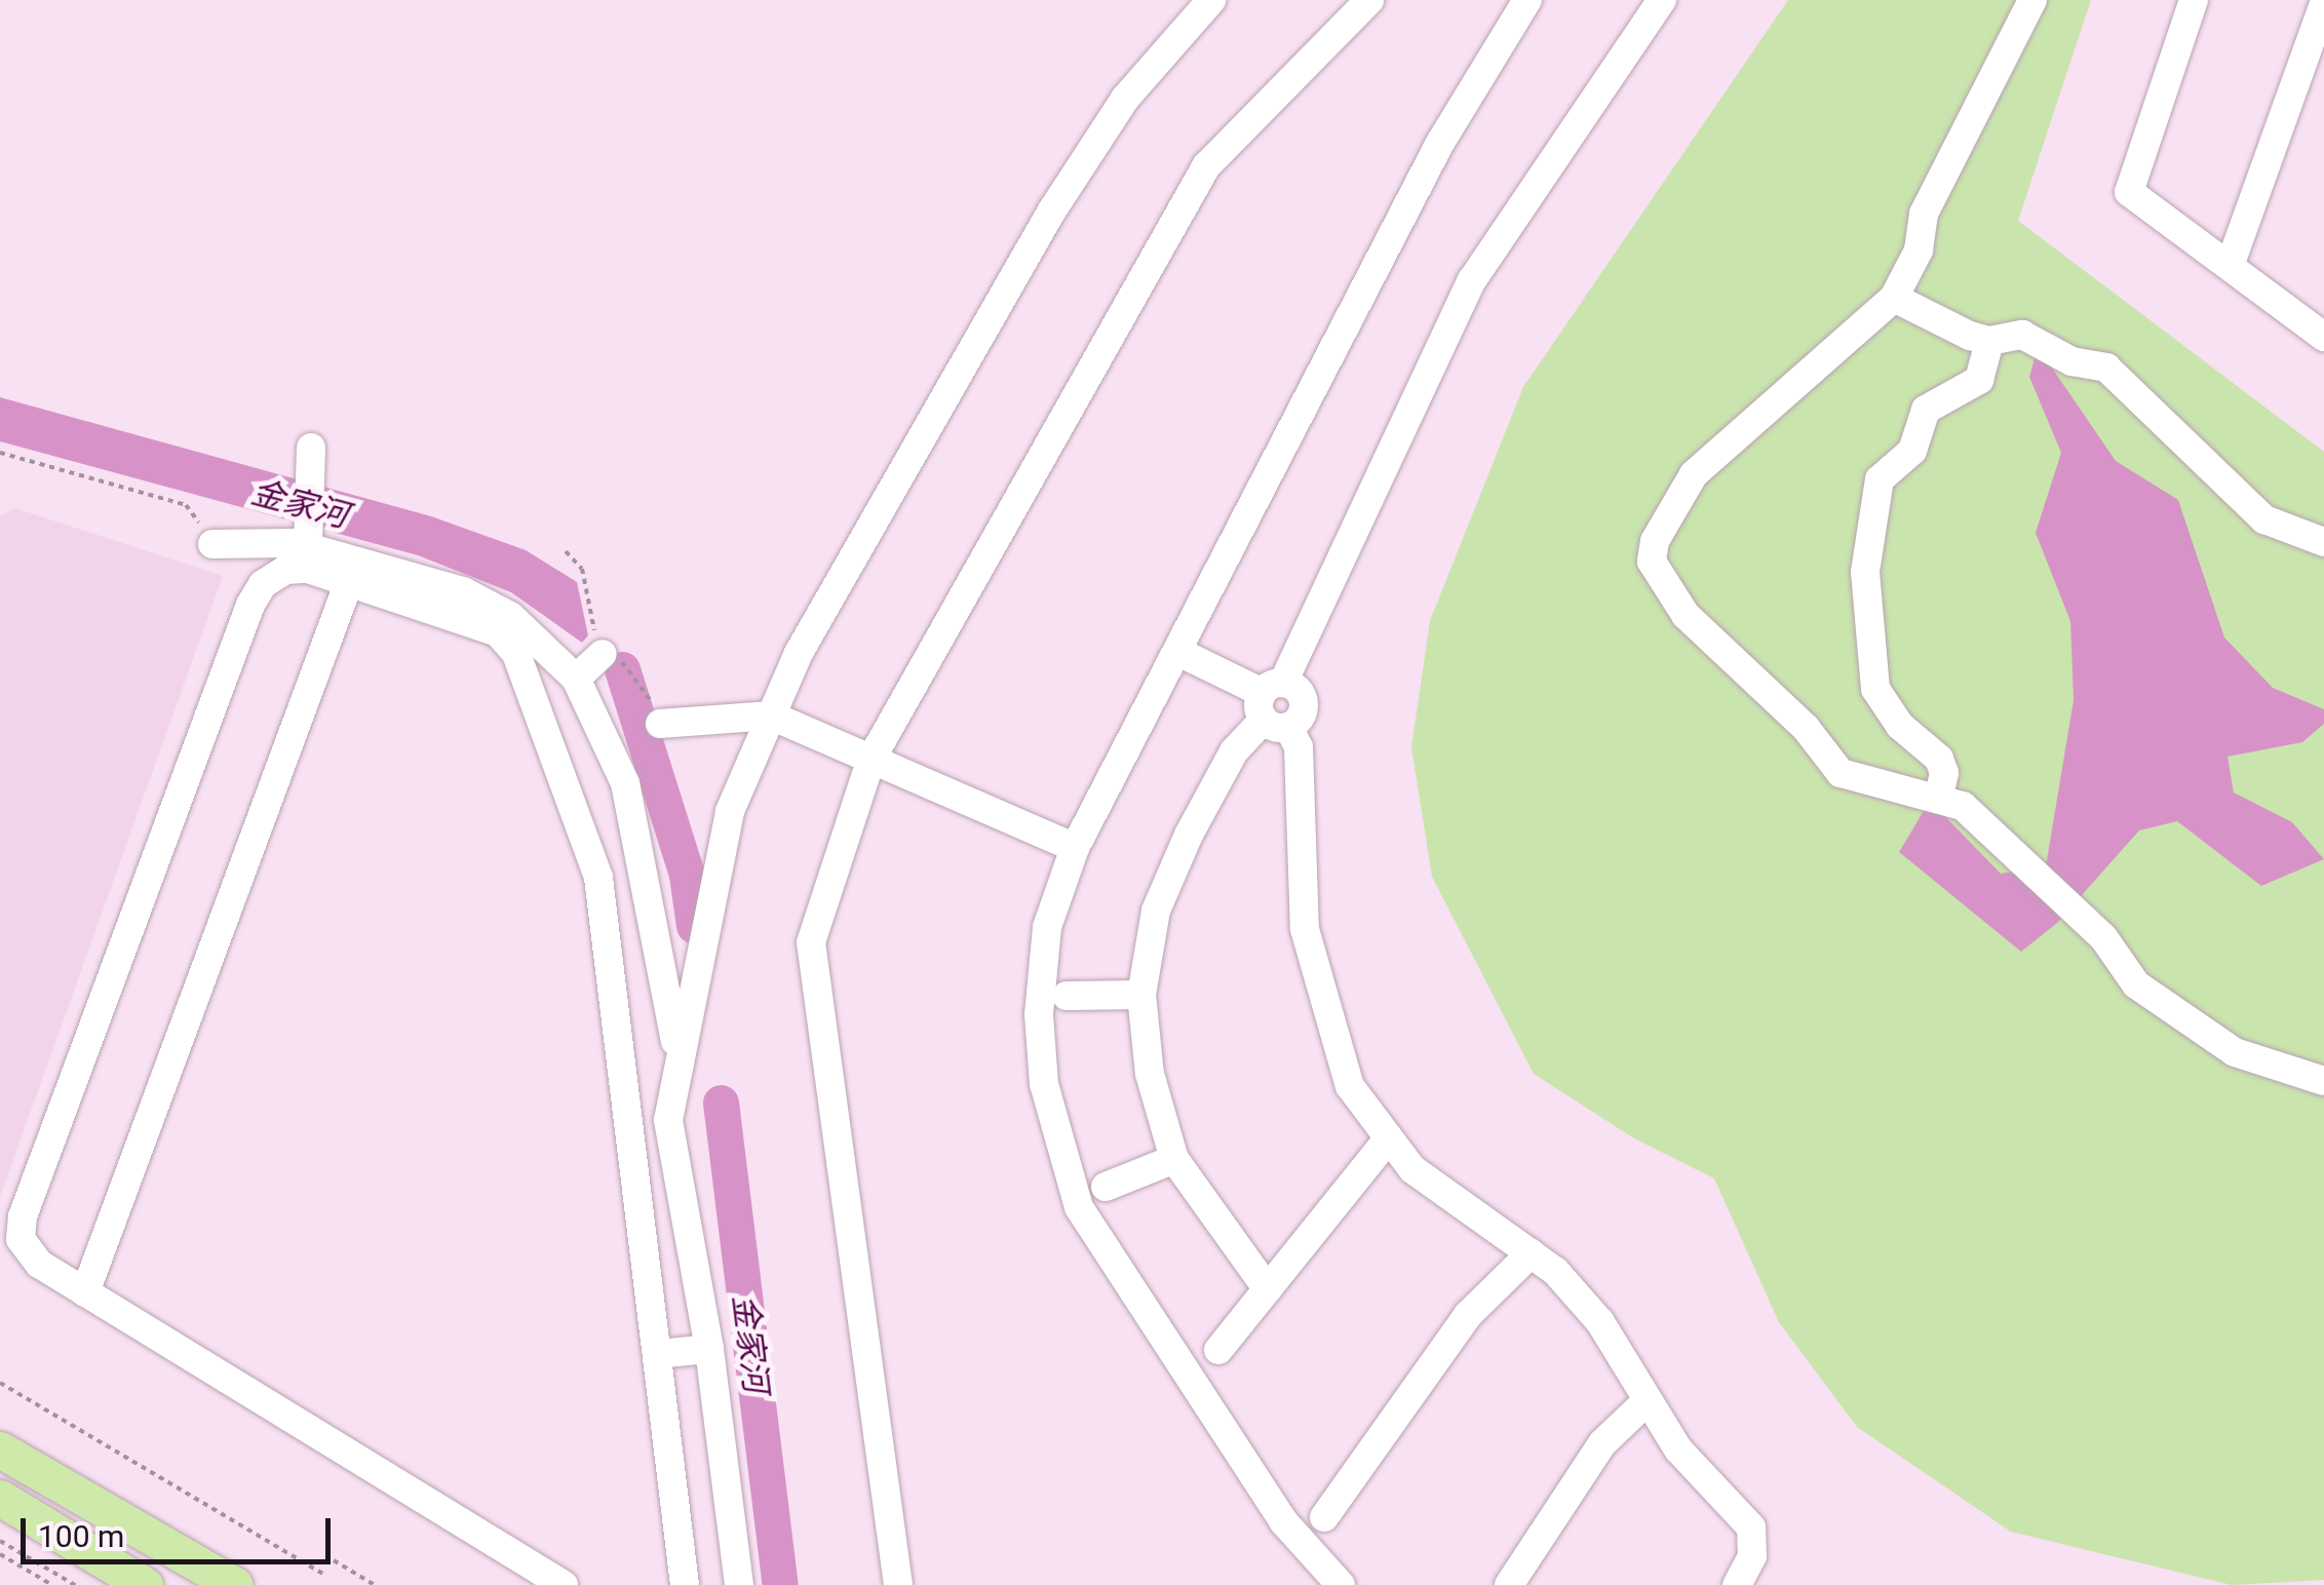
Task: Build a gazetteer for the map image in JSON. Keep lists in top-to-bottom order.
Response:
{
  "water": ["金家河"],
  "scale_bar": "100 m"
}
